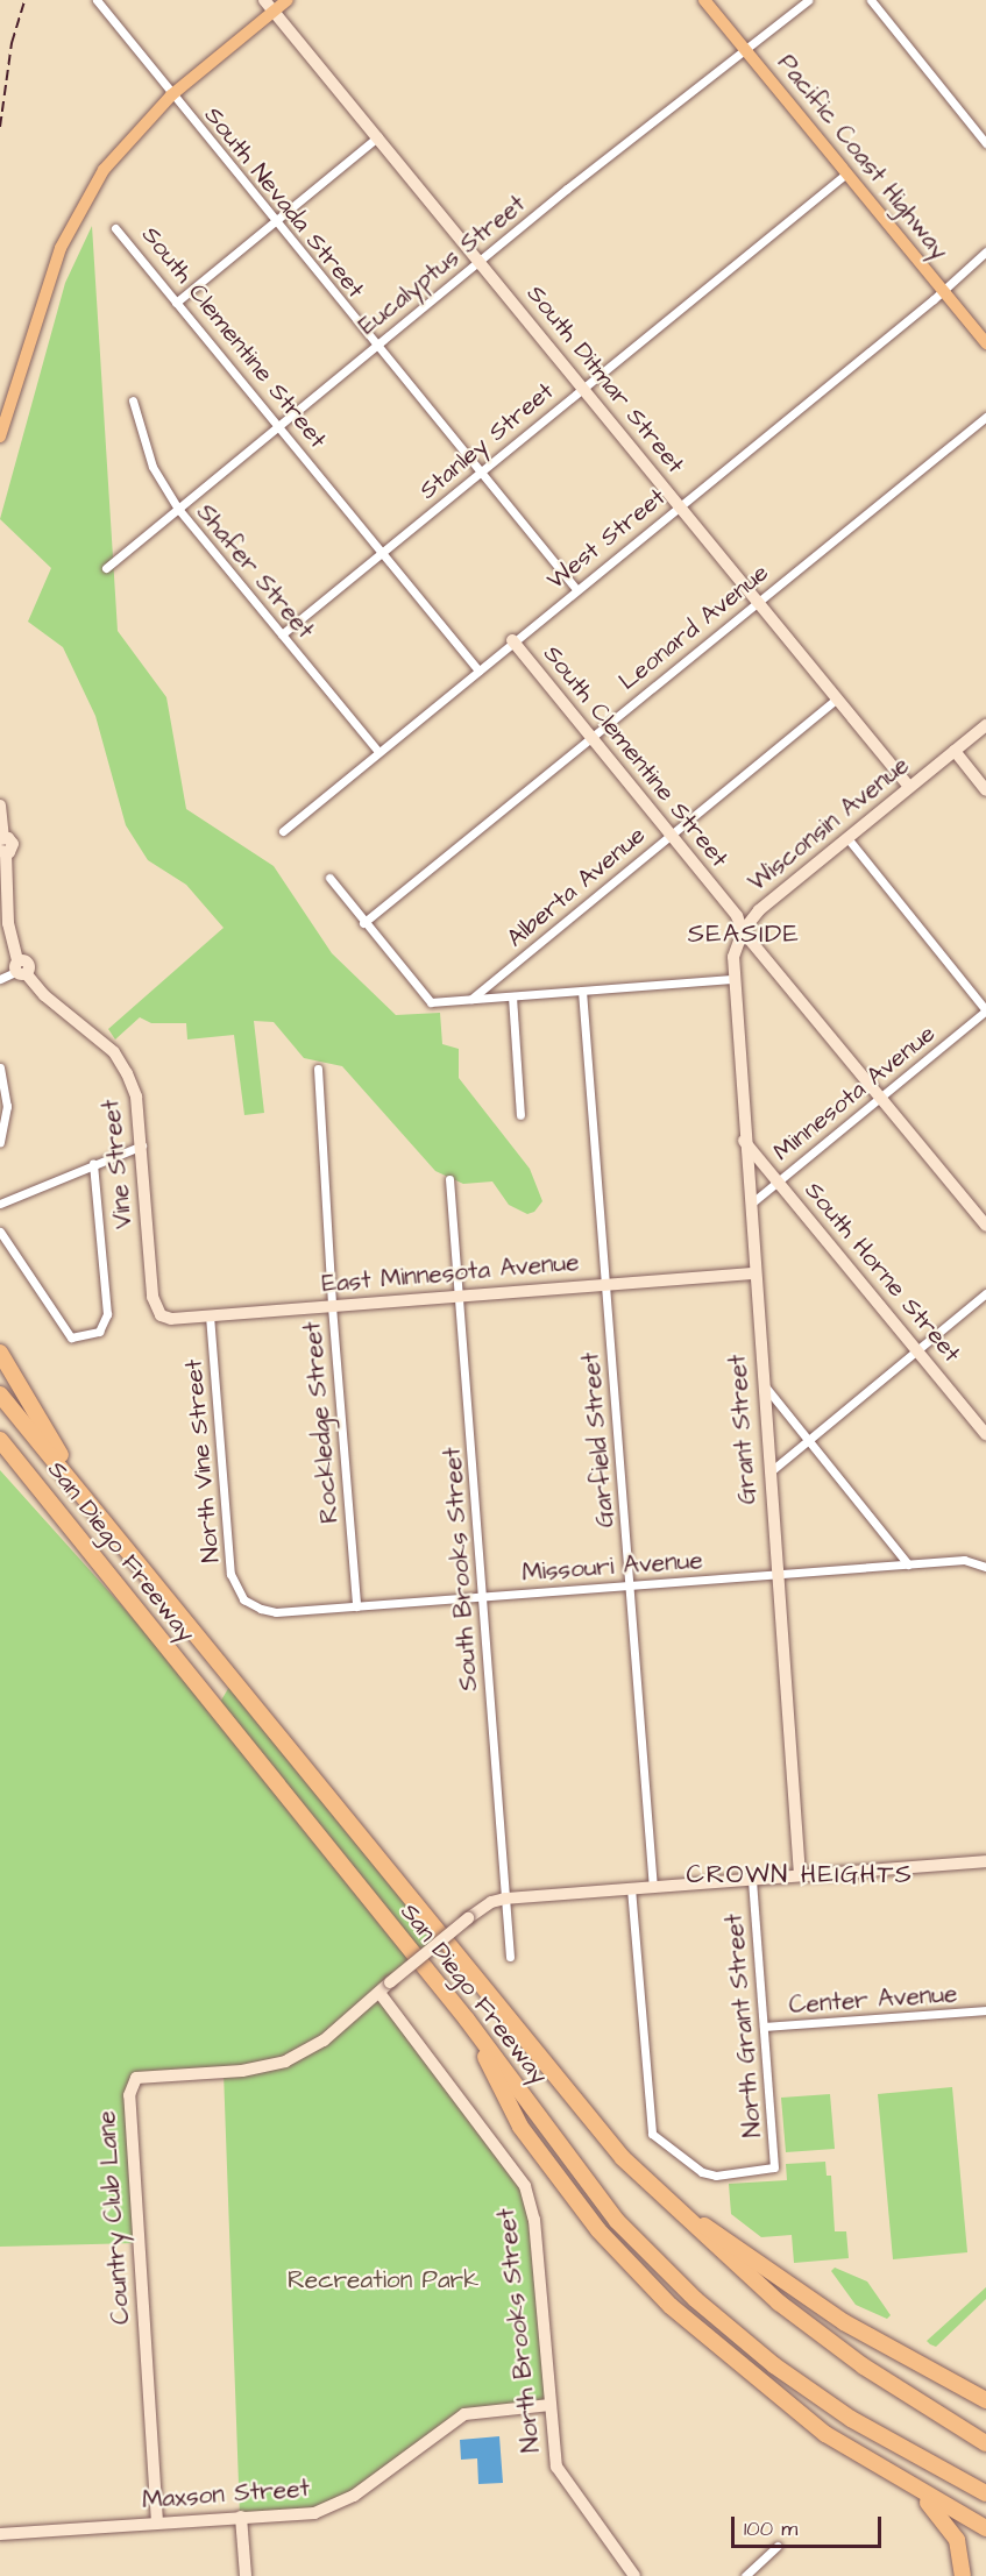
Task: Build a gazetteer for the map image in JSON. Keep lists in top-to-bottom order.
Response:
{
  "streets": {
    "highway": ["San Diego Freeway"],
    "main road": ["Pacific Coast Highway"],
    "street": [
      "South Nevada Street",
      "Eucalyptus Street",
      "South Clementine Street",
      "South Ditmar Street",
      "Stanley Street",
      "West Street",
      "Shafer Street",
      "Leonard Avenue",
      "Wisconsin Avenue",
      "Alberta Avenue",
      "Minnesota Avenue",
      "Vine Street",
      "South Horne Street",
      "East Minnesota Avenue",
      "Rockledge Street",
      "Grant Street",
      "Garfield Street",
      "North Vine Street",
      "Missouri Avenue",
      "South Brooks Street",
      "Center Avenue",
      "North Grant Street",
      "Country Club Lane",
      "North Brooks Street",
      "Maxson Street"
    ]
  },
  "crossings": [
    ["Pacific Coast Highway", "Eucalyptus Street"],
    ["Pacific Coast Highway", "Stanley Street"],
    ["Pacific Coast Highway", "West Street"],
    ["South Nevada Street", "Eucalyptus Street"],
    ["South Nevada Street", "Stanley Street"],
    ["South Nevada Street", "West Street"],
    ["Eucalyptus Street", "South Clementine Street"],
    ["Eucalyptus Street", "South Ditmar Street"],
    ["Eucalyptus Street", "Shafer Street"],
    ["South Clementine Street", "Stanley Street"],
    ["South Clementine Street", "West Street"],
    ["South Clementine Street", "Leonard Avenue"],
    ["South Clementine Street", "Wisconsin Avenue"],
    ["South Clementine Street", "Alberta Avenue"],
    ["South Clementine Street", "Minnesota Avenue"],
    ["South Ditmar Street", "Stanley Street"],
    ["South Ditmar Street", "West Street"],
    ["South Ditmar Street", "Leonard Avenue"],
    ["South Ditmar Street", "Wisconsin Avenue"],
    ["South Ditmar Street", "Alberta Avenue"],
    ["Stanley Street", "Shafer Street"],
    ["West Street", "Shafer Street"],
    ["Wisconsin Avenue", "Grant Street"],
    ["Minnesota Avenue", "South Horne Street"],
    ["Minnesota Avenue", "Grant Street"],
    ["Vine Street", "East Minnesota Avenue"],
    ["South Horne Street", "Grant Street"],
    ["East Minnesota Avenue", "Rockledge Street"],
    ["East Minnesota Avenue", "Grant Street"],
    ["East Minnesota Avenue", "Garfield Street"],
    ["East Minnesota Avenue", "North Vine Street"],
    ["East Minnesota Avenue", "South Brooks Street"],
    ["Rockledge Street", "Missouri Avenue"],
    ["Grant Street", "Missouri Avenue"],
    ["Grant Street", "Country Club Lane"],
    ["Garfield Street", "Missouri Avenue"],
    ["Garfield Street", "Country Club Lane"],
    ["North Vine Street", "Missouri Avenue"],
    ["Missouri Avenue", "South Brooks Street"],
    ["South Brooks Street", "Country Club Lane"],
    ["Center Avenue", "North Grant Street"],
    ["North Grant Street", "Country Club Lane"],
    ["Country Club Lane", "North Brooks Street"],
    ["Country Club Lane", "Maxson Street"],
    ["North Brooks Street", "Maxson Street"]
  ],
  "districts": ["SEASIDE", "CROWN HEIGHTS"],
  "parks": ["Recreation Park"],
  "scale_bar": "100 m"
}
